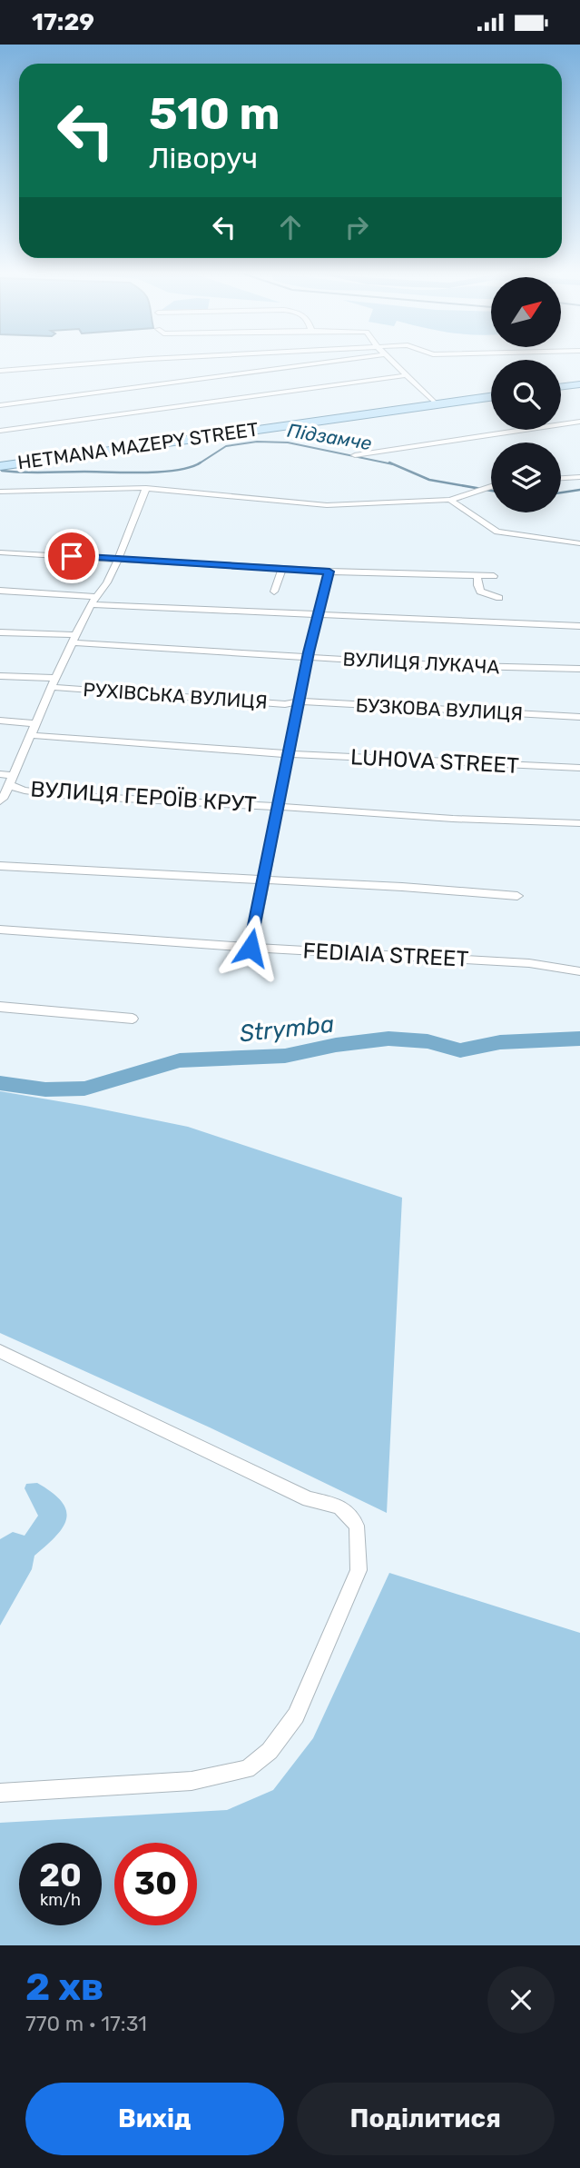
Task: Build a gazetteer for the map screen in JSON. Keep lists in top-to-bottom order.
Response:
{
  "streets": {
    "main road": ["HETMANA MAZEPY STREET"],
    "street": [
      "ВУЛИЦЯ ЛУКАЧА",
      "РУХІВСЬКА ВУЛИЦЯ",
      "БУЗКОВА ВУЛИЦЯ",
      "LUHOVA STREET",
      "ВУЛИЦЯ ГЕРОЇВ КРУТ",
      "FEDIAIA STREET"
    ]
  },
  "crossings": [
    ["РУХІВСЬКА ВУЛИЦЯ", "БУЗКОВА ВУЛИЦЯ"]
  ],
  "water": ["Підзамче", "Strymba"],
  "north": "top right",
  "page": {
    "status": "17:29",
    "turn": ["510 m", "Ліворуч"],
    "speed": "20 km/h",
    "limit": "30",
    "heading": ["2 хв", "770 m · 17:31"],
    "buttons": ["Вихід", "Поділитися"]
  }
}
